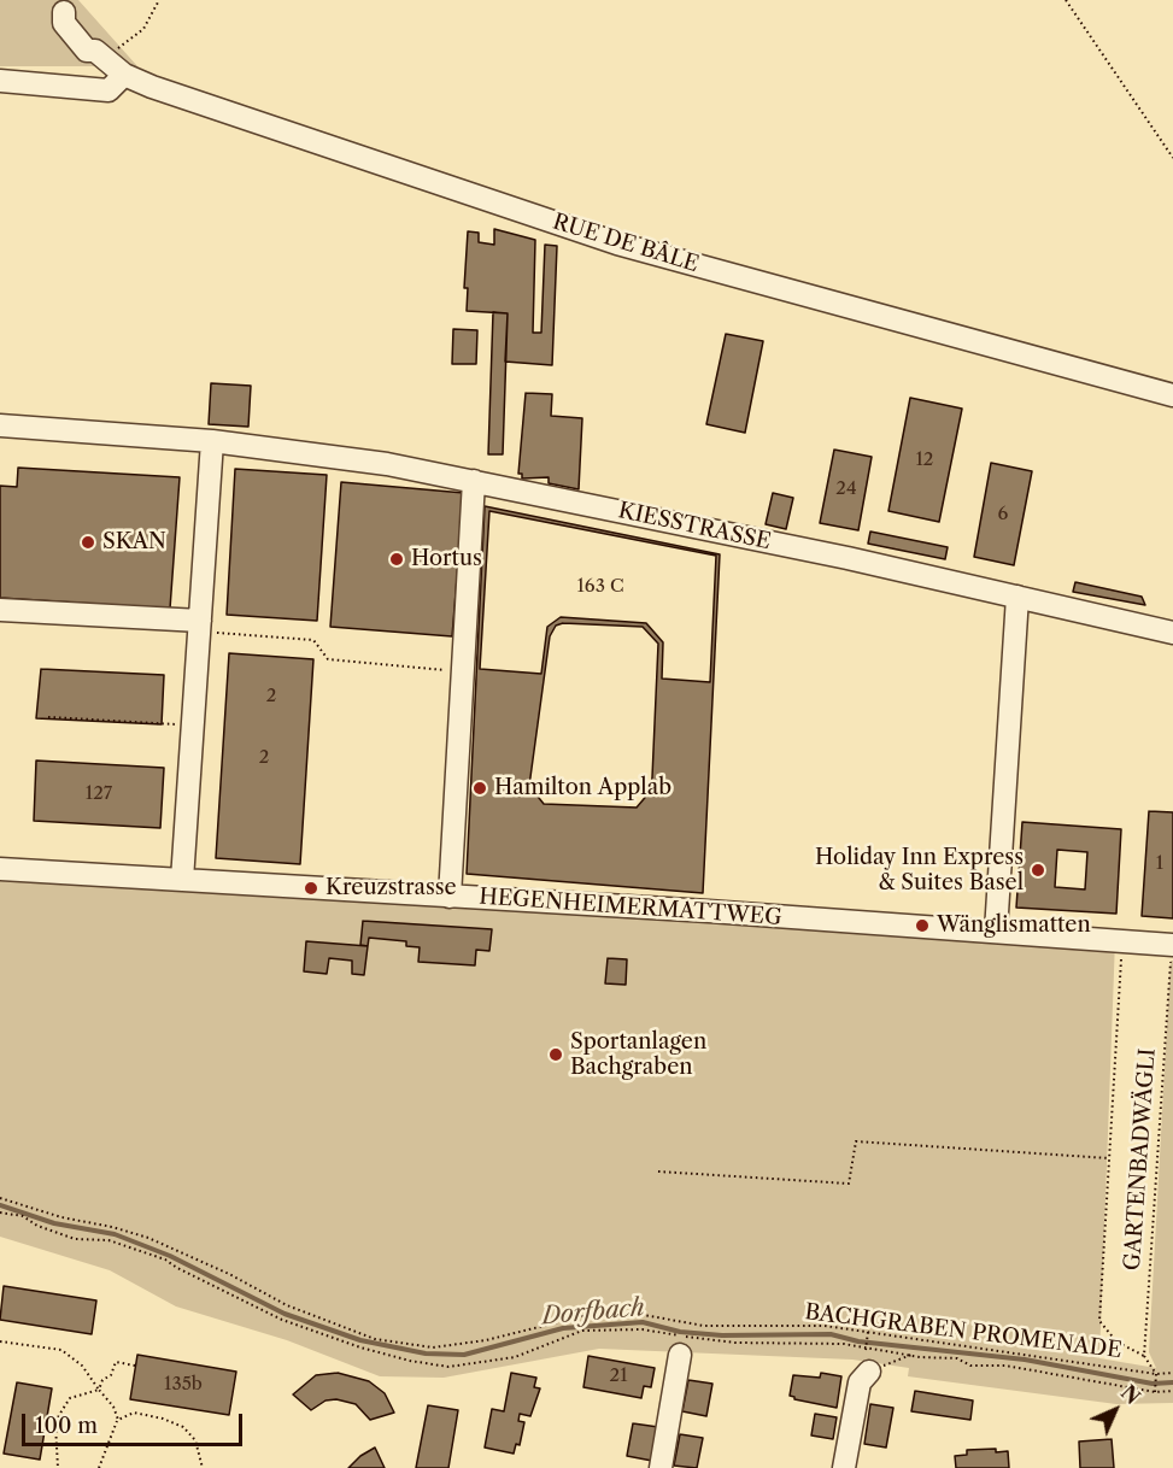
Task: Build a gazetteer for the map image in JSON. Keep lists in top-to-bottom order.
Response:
{
  "streets": {
    "street": ["RUE DE BÂLE", "KIESSTRASSE", "HEGENHEIMERMATTWEG"],
    "path": ["GARTENBADWÄGLI", "BACHGRABEN PROMENADE"]
  },
  "crossings": [
    ["HEGENHEIMERMATTWEG", "GARTENBADWÄGLI"]
  ],
  "water": ["Dorfbach"],
  "places": [
    "SKAN",
    "Hortus",
    "Hamilton Applab",
    "Holiday Inn Express & Suites Basel",
    "Kreuzstrasse",
    "Wänglismatten",
    "Sportanlagen Bachgraben"
  ],
  "house_numbers": [
    "12",
    "24",
    "6",
    "163 C",
    "2",
    "2",
    "127",
    "1",
    "21",
    "135b"
  ],
  "scale_bar": "100 m",
  "north": "top right"
}
